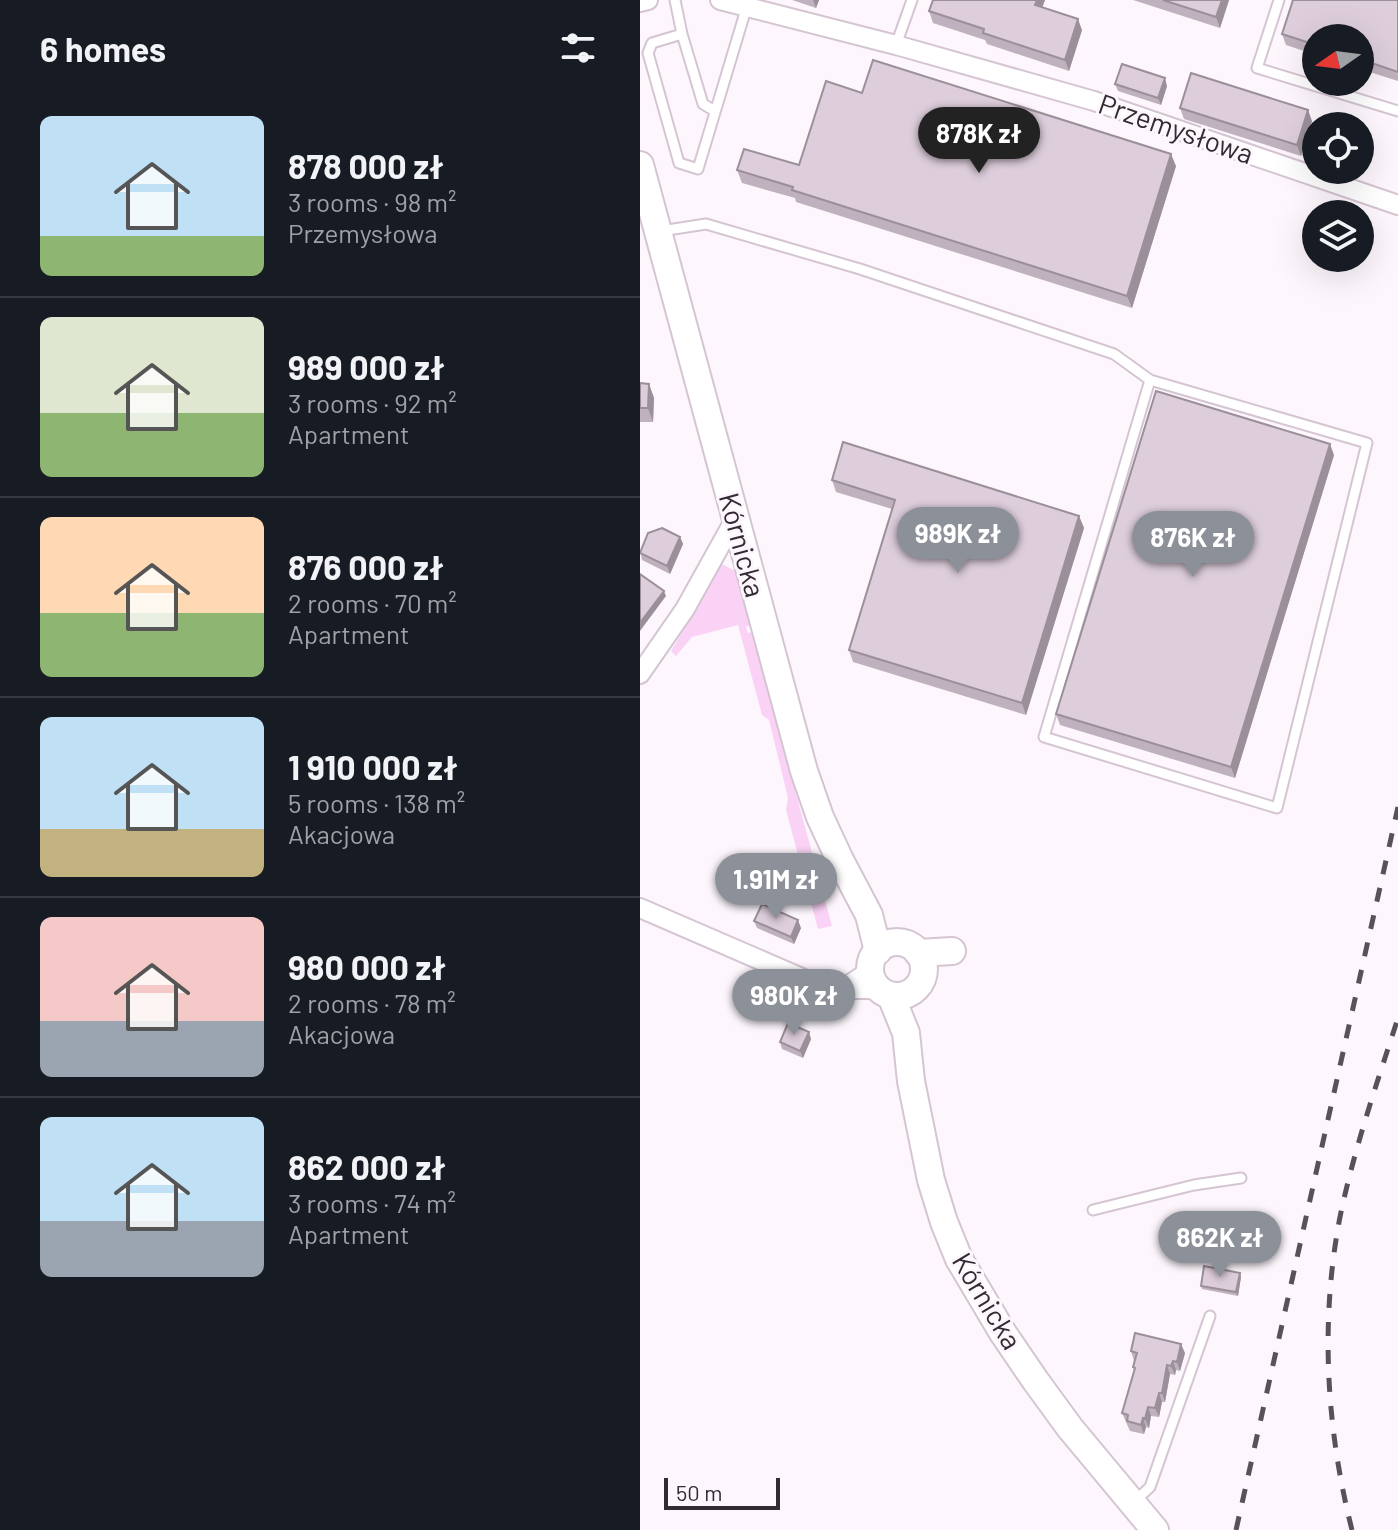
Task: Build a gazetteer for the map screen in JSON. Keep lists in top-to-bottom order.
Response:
{
  "streets": {
    "street": ["Przemysłowa", "Kórnicka"]
  },
  "scale_bar": "50 m",
  "north": "left",
  "page": {
    "heading": "6 homes",
    "list": [
      {
        "name": "878 000 zł",
        "note": "3 rooms · 98 m² · Przemysłowa"
      },
      {
        "name": "989 000 zł",
        "note": "3 rooms · 92 m² · Apartment"
      },
      {
        "name": "876 000 zł",
        "note": "2 rooms · 70 m² · Apartment"
      },
      {
        "name": "1 910 000 zł",
        "note": "5 rooms · 138 m² · Akacjowa"
      },
      {
        "name": "980 000 zł",
        "note": "2 rooms · 78 m² · Akacjowa"
      },
      {
        "name": "862 000 zł",
        "note": "3 rooms · 74 m² · Apartment"
      }
    ],
    "price": [
      "878K zł",
      "989K zł",
      "876K zł",
      "1.91M zł",
      "980K zł",
      "862K zł"
    ],
    "scale": "50 m"
  }
}
